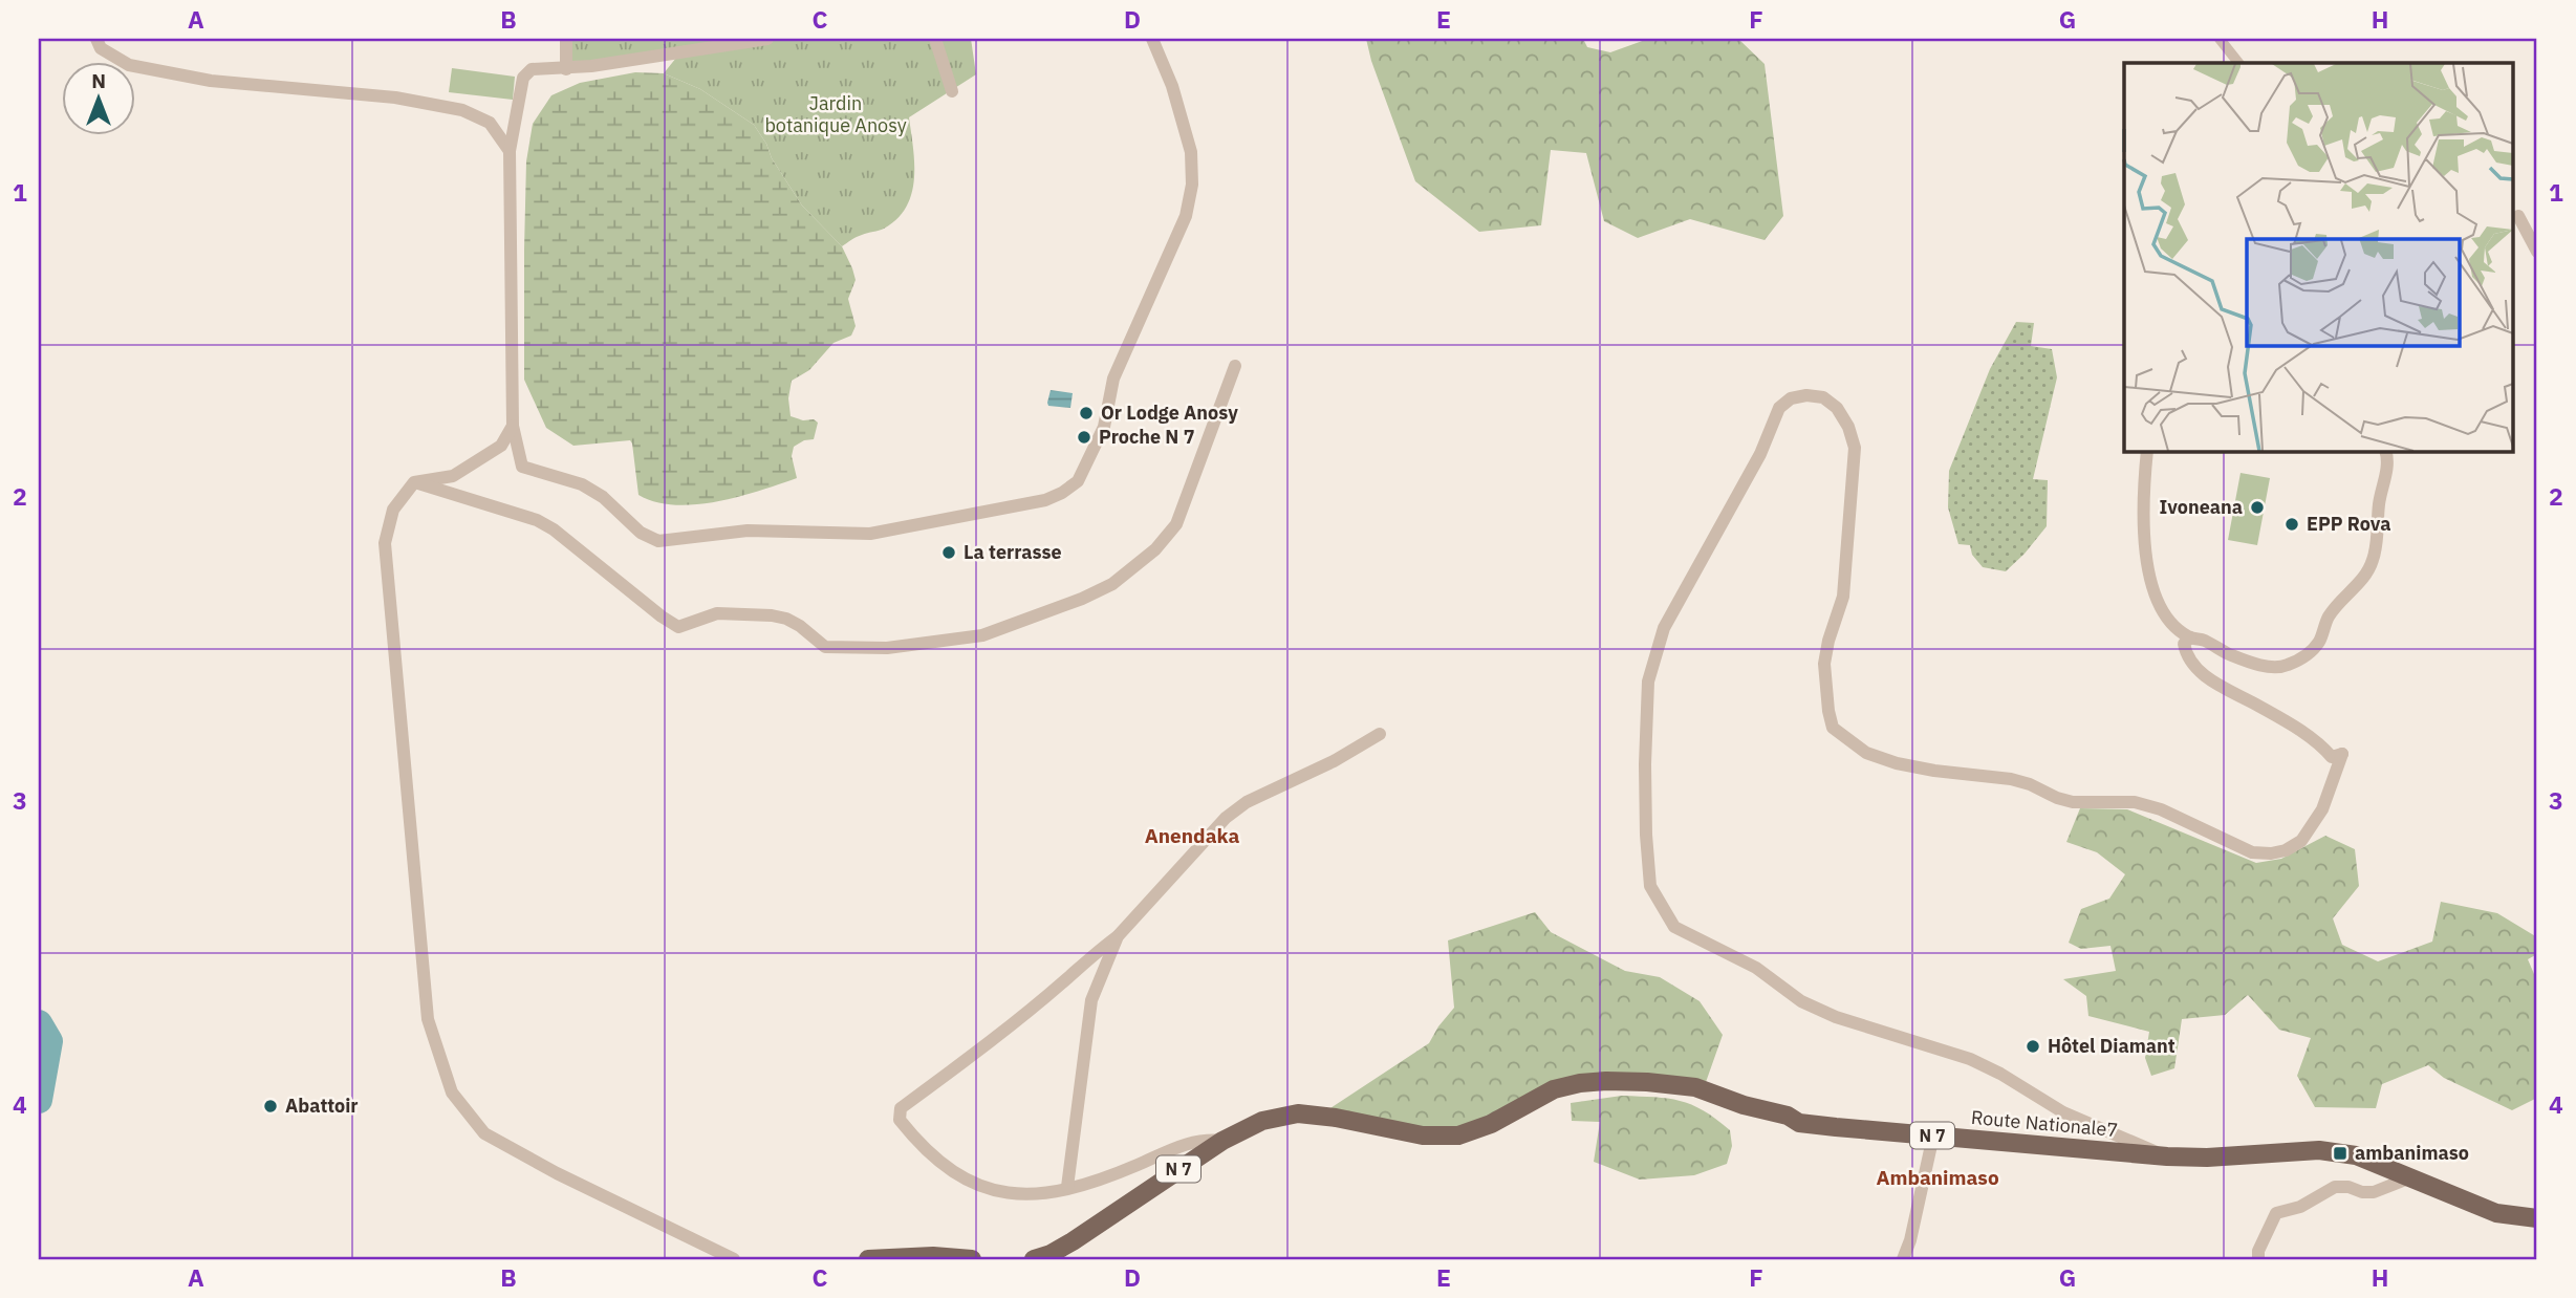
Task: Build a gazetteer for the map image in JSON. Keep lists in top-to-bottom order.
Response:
{
  "streets": {
    "main road": ["Route Nationale7", "N 7"]
  },
  "crossings": [
    ["Route Nationale7", "N 7"]
  ],
  "districts": ["Anendaka", "Ambanimaso"],
  "parks": ["Jardin botanique Anosy"],
  "places": {
    "other": [
      "Or Lodge Anosy",
      "Proche N 7",
      "Ivoneana",
      "EPP Rova",
      "La terrasse",
      "Hôtel Diamant",
      "Abattoir"
    ],
    "transit": ["ambanimaso"]
  },
  "north": "top",
  "grid": {
    "columns": [
      "A",
      "B",
      "C",
      "D",
      "E",
      "F",
      "G",
      "H"
    ],
    "rows": [
      "1",
      "2",
      "3",
      "4"
    ]
  }
}
